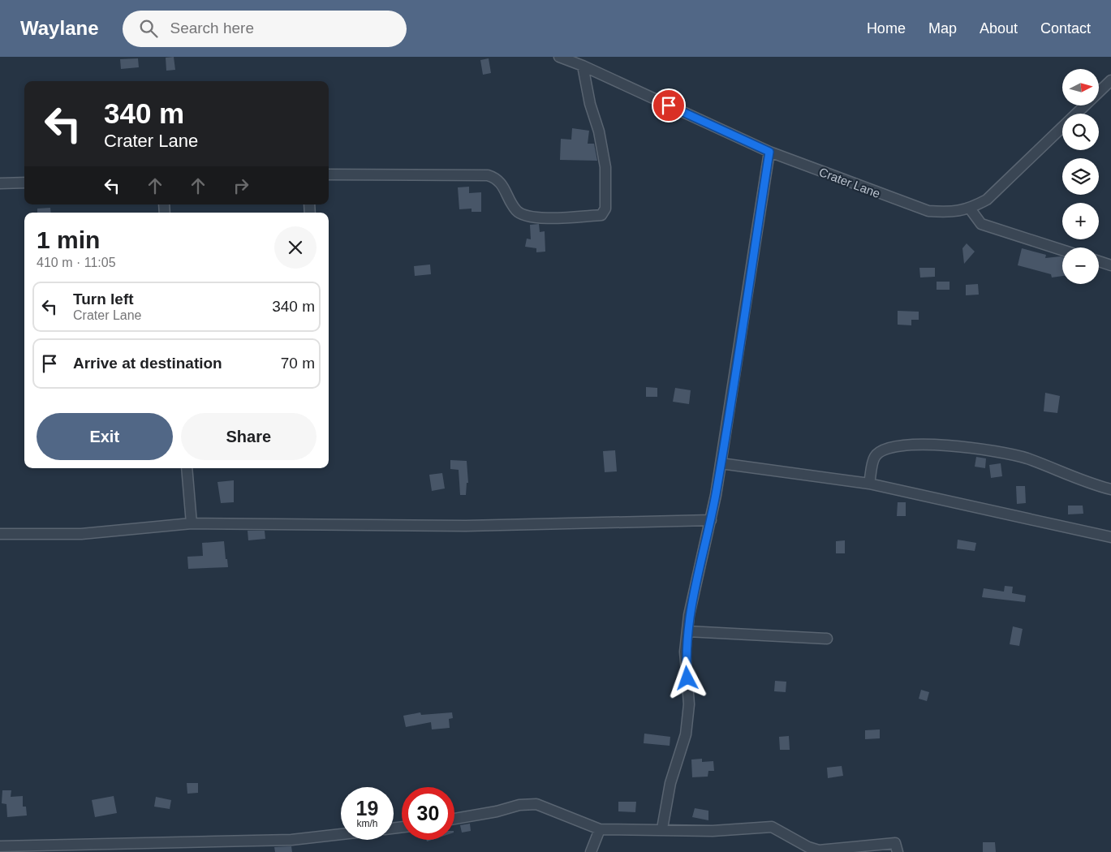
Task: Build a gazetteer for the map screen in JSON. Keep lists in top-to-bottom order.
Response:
{
  "streets": {
    "street": ["Crater Lane"]
  },
  "north": "right",
  "page": {
    "header": "Waylane",
    "search": "Search here",
    "nav": [
      "Home",
      "Map",
      "About",
      "Contact"
    ],
    "map_buttons": ["+", "−"],
    "turn": ["340 m", "Crater Lane"],
    "heading": ["1 min", "410 m · 11:05"],
    "list": [
      {
        "name": "Turn left",
        "note": "Crater Lane",
        "value": "340 m"
      },
      {
        "name": "Arrive at destination",
        "value": "70 m"
      }
    ],
    "buttons": ["Exit", "Share"],
    "speed": "19 km/h",
    "limit": "30"
  }
}
